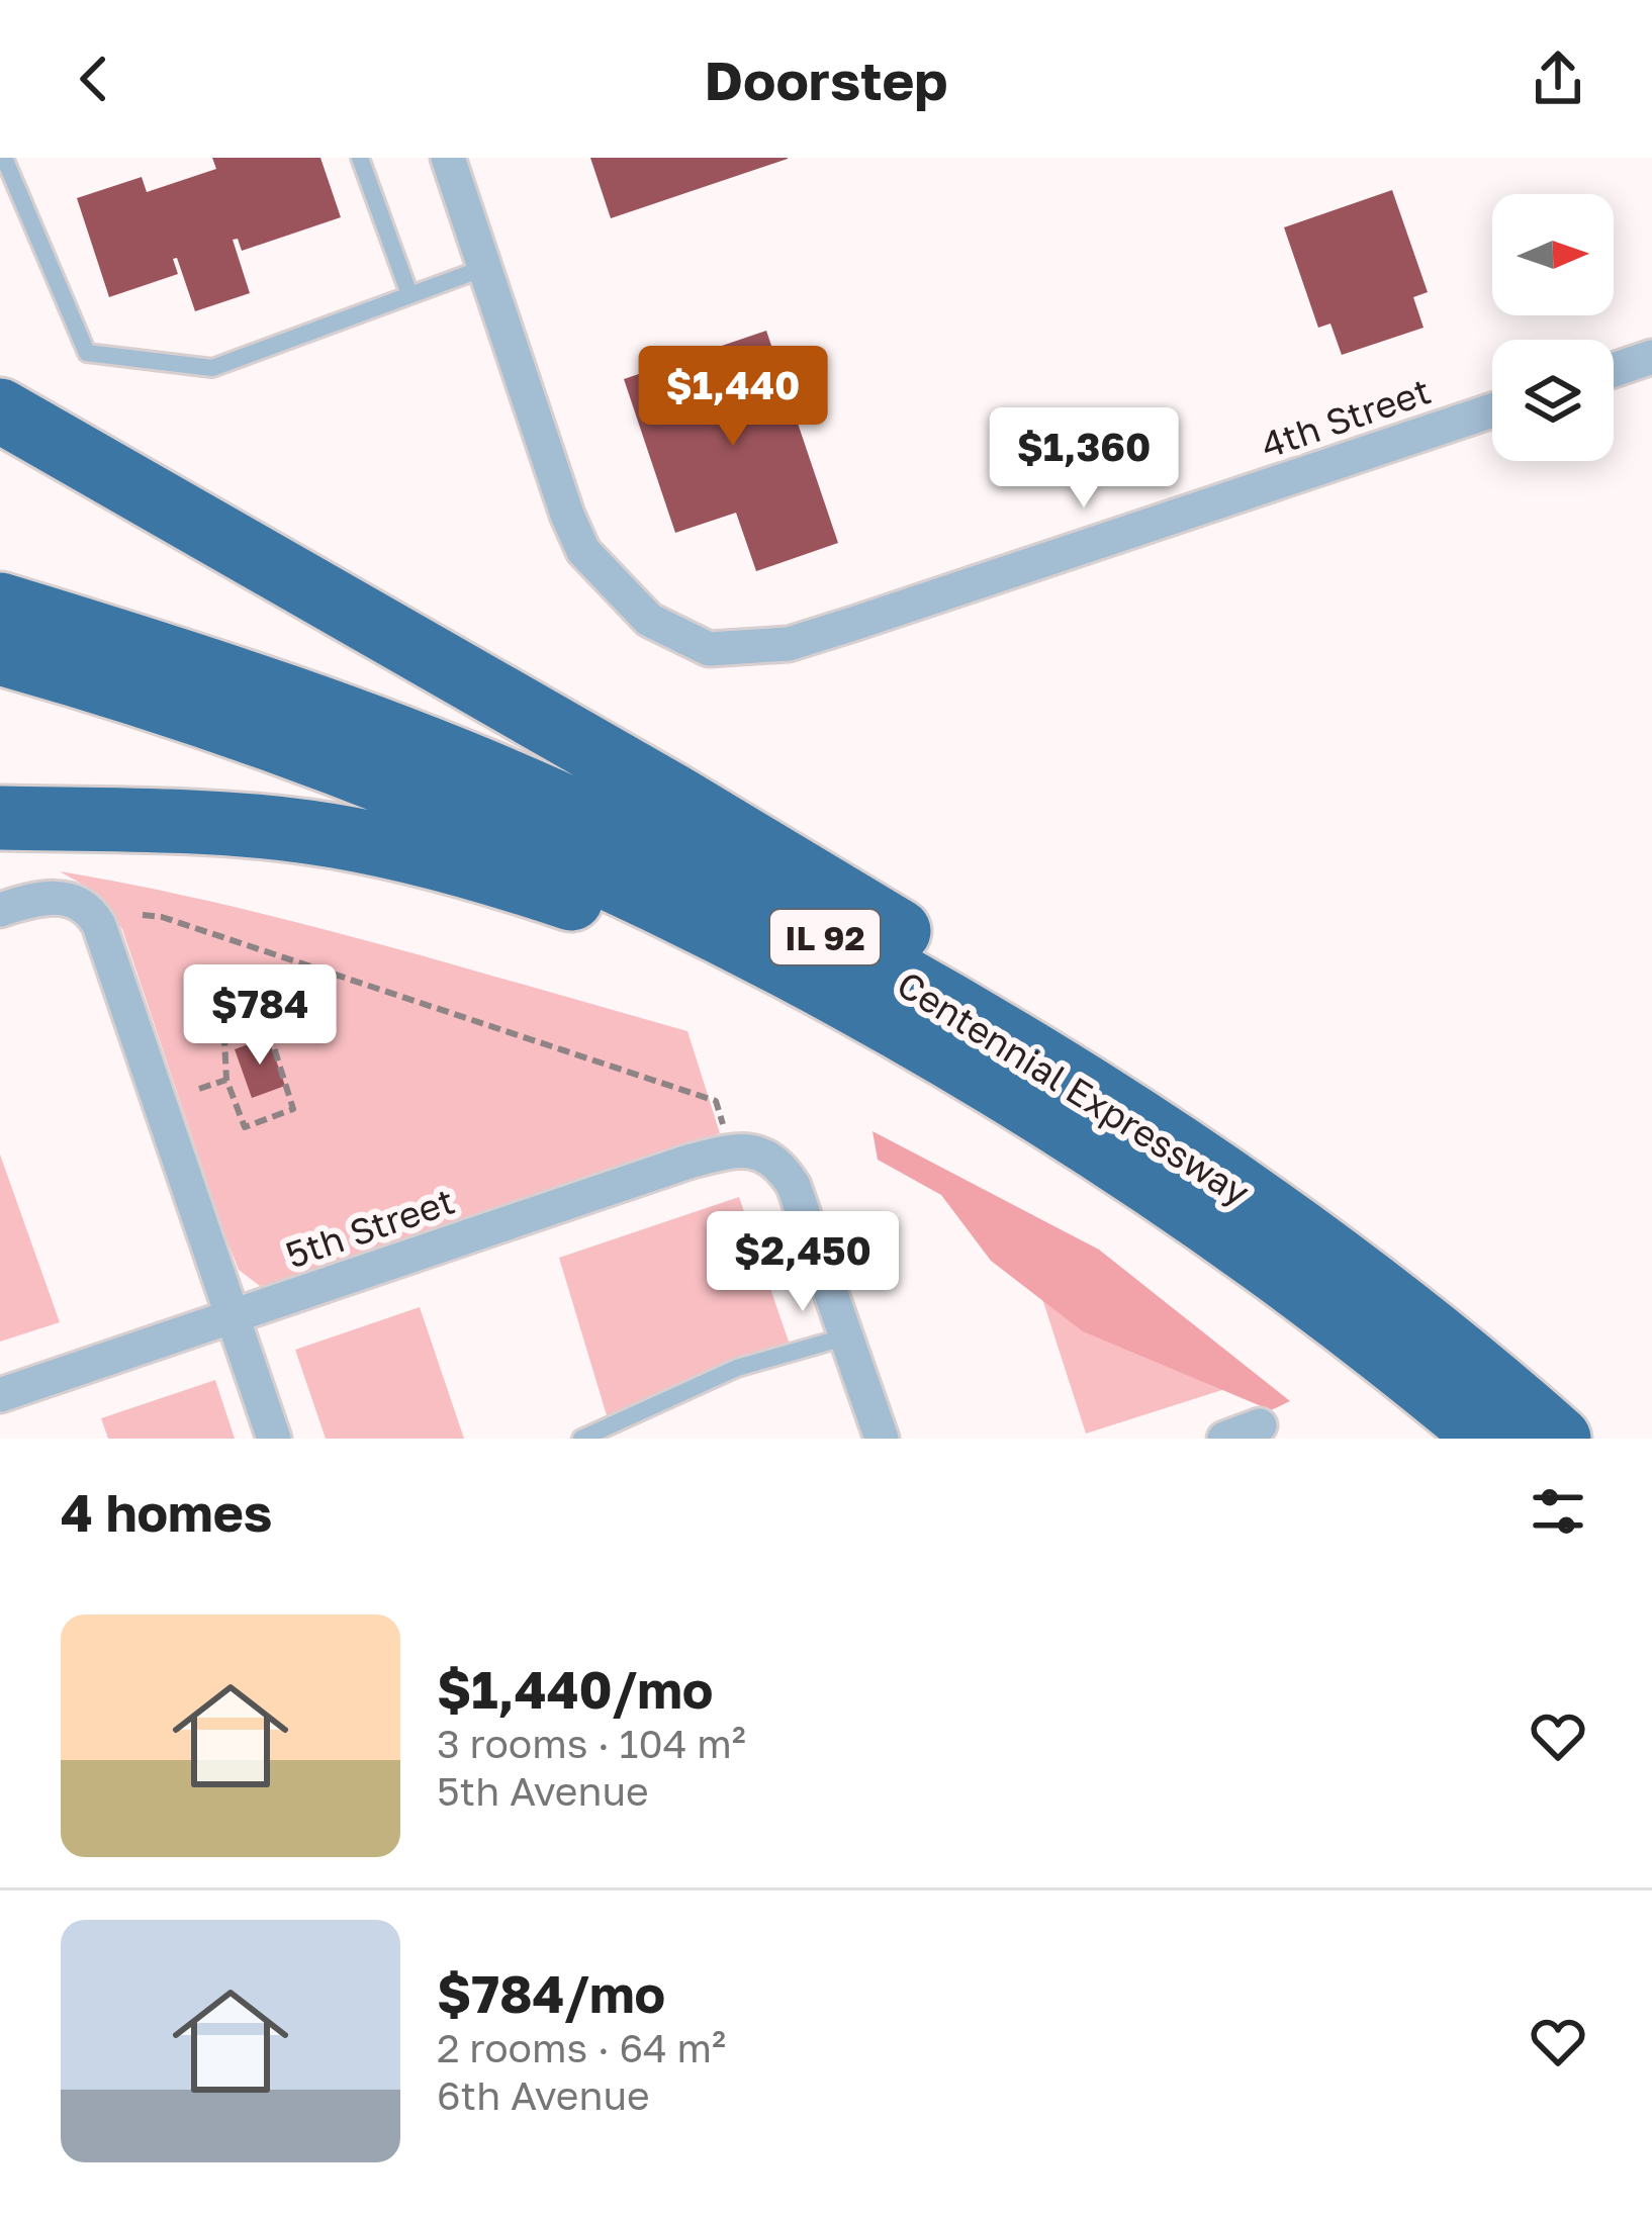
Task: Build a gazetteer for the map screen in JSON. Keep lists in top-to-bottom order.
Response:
{
  "streets": {
    "highway": ["IL 92", "Centennial Expressway"],
    "street": ["4th Street", "5th Street"]
  },
  "north": "right",
  "page": {
    "header": "Doorstep",
    "price": [
      "$1,440",
      "$1,360",
      "$784",
      "$2,450"
    ],
    "heading": "4 homes",
    "list": [
      {
        "name": "$1,440/mo",
        "note": "3 rooms · 104 m² · 5th Avenue"
      },
      {
        "name": "$784/mo",
        "note": "2 rooms · 64 m² · 6th Avenue"
      }
    ]
  }
}
